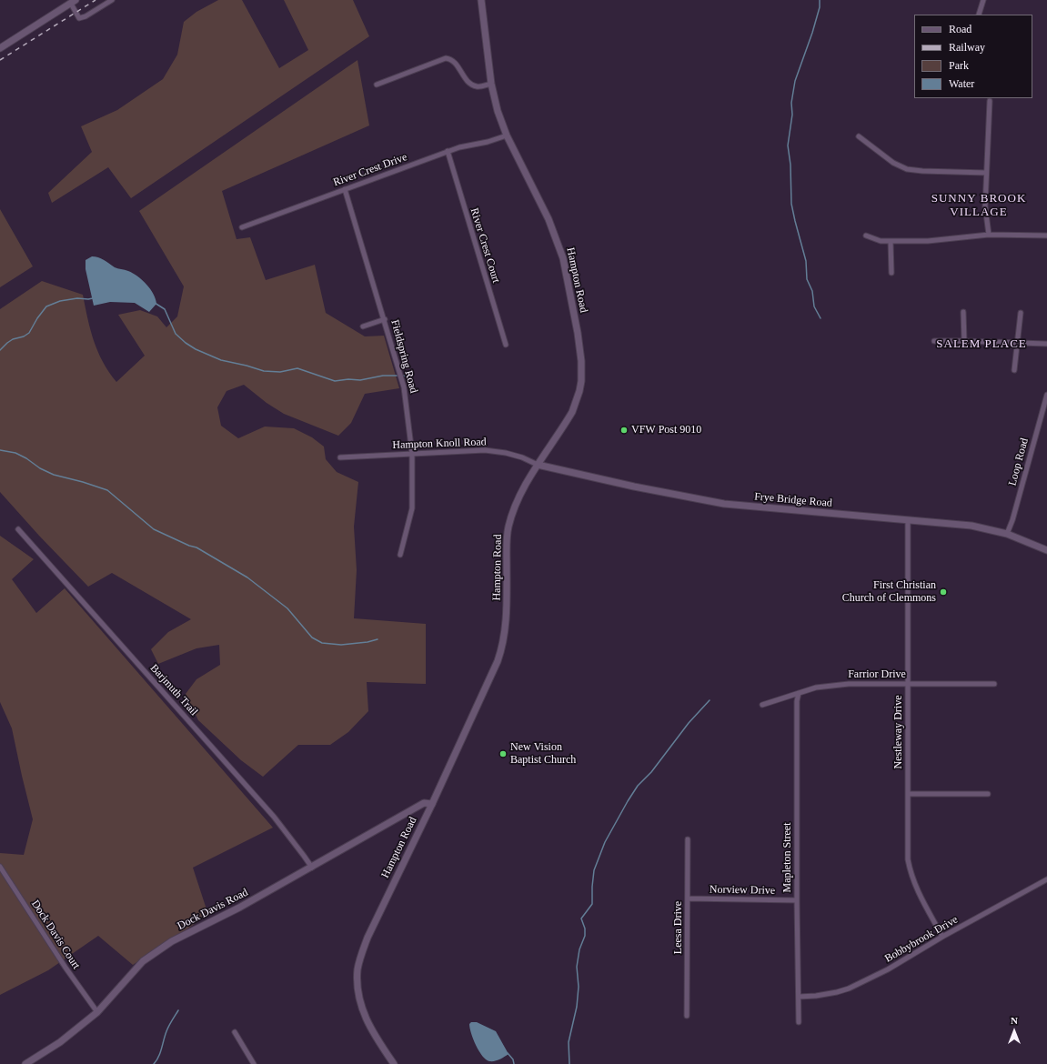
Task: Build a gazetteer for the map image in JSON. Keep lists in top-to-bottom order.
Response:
{
  "streets": {
    "main road": ["Hampton Road", "Frye Bridge Road", "Dock Davis Road"],
    "street": [
      "River Crest Drive",
      "River Crest Court",
      "Fieldspring Road",
      "Hampton Knoll Road",
      "Loop Road",
      "Farrior Drive",
      "Barjmuth Trail",
      "Nestleway Drive",
      "Mapleton Street",
      "Norview Drive",
      "Leesa Drive",
      "Dock Davis Court",
      "Bobbybrook Drive"
    ]
  },
  "crossings": [
    ["River Crest Drive", "River Crest Court"],
    ["River Crest Drive", "Hampton Road"],
    ["River Crest Drive", "Fieldspring Road"],
    ["Hampton Road", "Hampton Knoll Road"],
    ["Hampton Road", "Frye Bridge Road"],
    ["Hampton Road", "Dock Davis Road"],
    ["Fieldspring Road", "Hampton Knoll Road"],
    ["Hampton Knoll Road", "Frye Bridge Road"],
    ["Loop Road", "Frye Bridge Road"],
    ["Frye Bridge Road", "Nestleway Drive"],
    ["Farrior Drive", "Nestleway Drive"],
    ["Farrior Drive", "Mapleton Street"],
    ["Barjmuth Trail", "Dock Davis Road"],
    ["Nestleway Drive", "Bobbybrook Drive"],
    ["Mapleton Street", "Norview Drive"],
    ["Mapleton Street", "Bobbybrook Drive"],
    ["Norview Drive", "Leesa Drive"],
    ["Dock Davis Road", "Dock Davis Court"]
  ],
  "districts": ["SUNNY BROOK VILLAGE", "SALEM PLACE"],
  "places": ["VFW Post 9010", "First Christian Church of Clemmons", "New Vision Baptist Church"],
  "legend": [
    "Road",
    "Railway",
    "Park",
    "Water"
  ],
  "north": "top"
}
